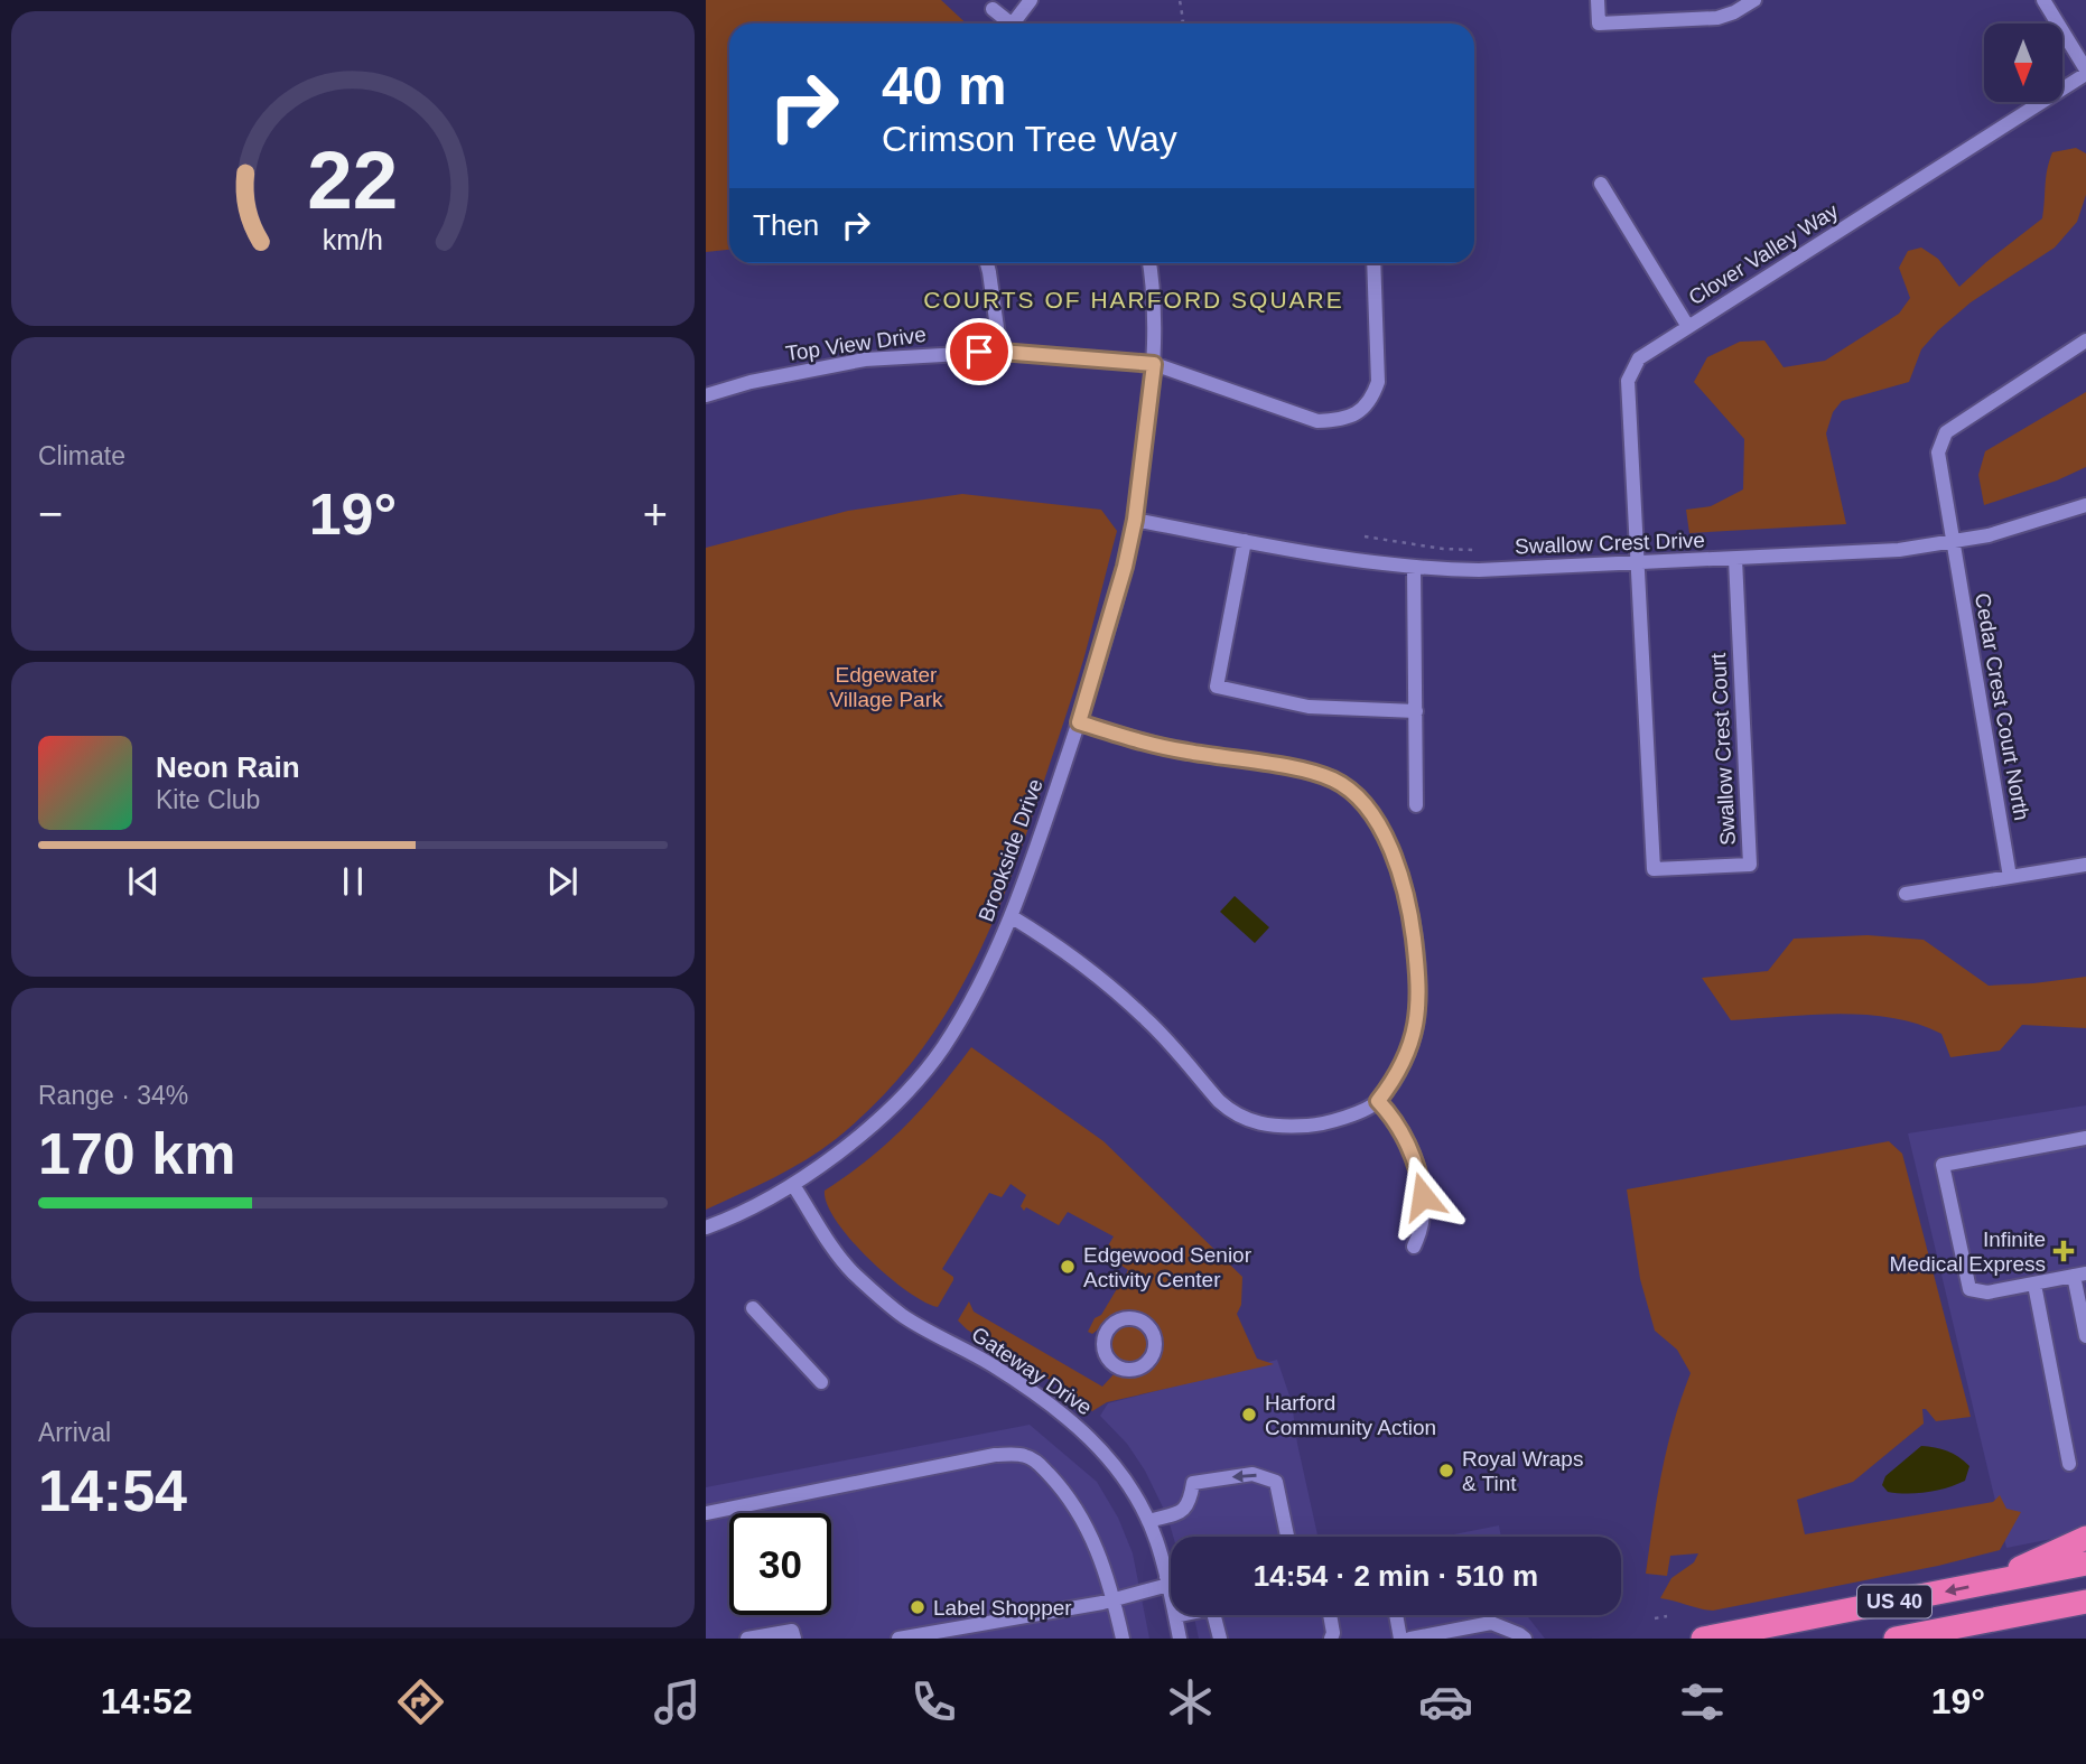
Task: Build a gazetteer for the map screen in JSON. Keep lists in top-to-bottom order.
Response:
{
  "streets": {
    "highway": ["US 40"],
    "street": [
      "Clover Valley Way",
      "Top View Drive",
      "Swallow Crest Drive",
      "Cedar Crest Court North",
      "Swallow Crest Court",
      "Brookside Drive",
      "Gateway Drive"
    ]
  },
  "crossings": [
    ["Clover Valley Way", "Swallow Crest Drive"],
    ["Clover Valley Way", "Swallow Crest Court"],
    ["Top View Drive", "Brookside Drive"],
    ["Swallow Crest Drive", "Cedar Crest Court North"],
    ["Swallow Crest Drive", "Swallow Crest Court"],
    ["Swallow Crest Drive", "Brookside Drive"],
    ["Brookside Drive", "Gateway Drive"]
  ],
  "districts": ["COURTS OF HARFORD SQUARE"],
  "parks": ["Edgewater Village Park"],
  "places": {
    "health": ["Infinite Medical Express"],
    "other": [
      "Edgewood Senior Activity Center",
      "Harford Community Action",
      "Royal Wraps & Tint",
      "Label Shopper"
    ]
  },
  "north": "bottom",
  "page": {
    "turn": ["40 m", "Crimson Tree Way"],
    "then": "Then",
    "tile": [
      "Climate",
      ["Range · 34%", "170 km"],
      ["Arrival", "14:54"]
    ],
    "heat": ["−", "19°", "+"],
    "song": ["Neon Rain", "Kite Club"],
    "limit": "30",
    "trip": "14:54 · 2 min · 510 m",
    "tabs": ["14:52", "19°"],
    "gauge": ["22", "km/h"]
  }
}
